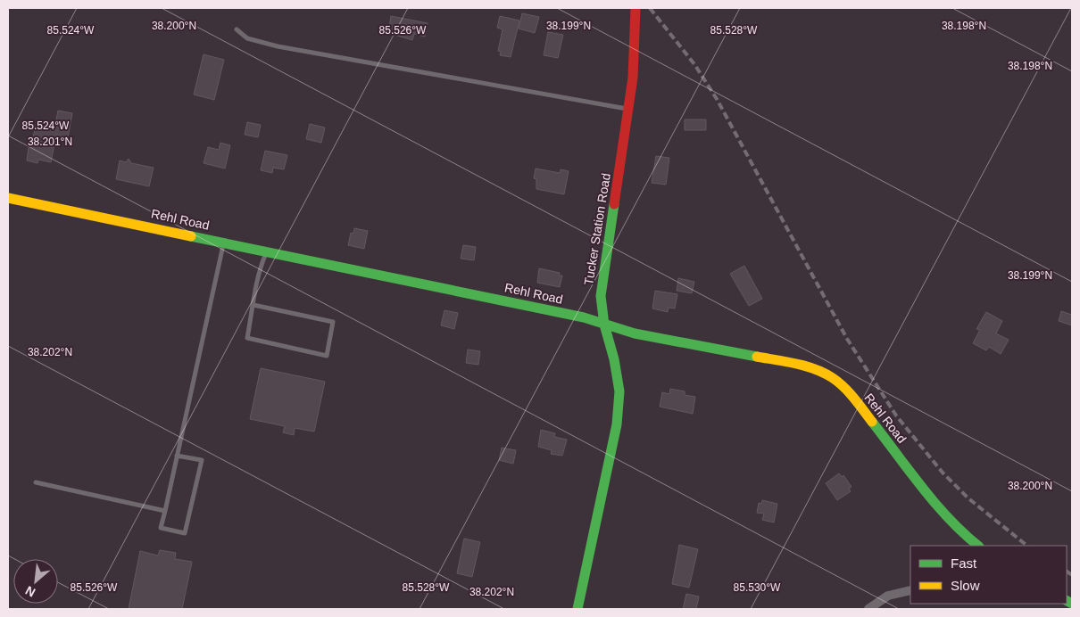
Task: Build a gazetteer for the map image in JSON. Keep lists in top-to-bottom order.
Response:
{
  "streets": {
    "street": ["Rehl Road", "Tucker Station Road"]
  },
  "crossings": [
    ["Rehl Road", "Tucker Station Road"]
  ],
  "legend": ["Fast", "Slow"],
  "north": "bottom left",
  "coordinates": [
    "38.200°N",
    "38.199°N",
    "38.198°N",
    "85.524°W",
    "85.526°W",
    "85.528°W",
    "38.201°N",
    "38.202°N",
    "85.530°W"
  ]
}
